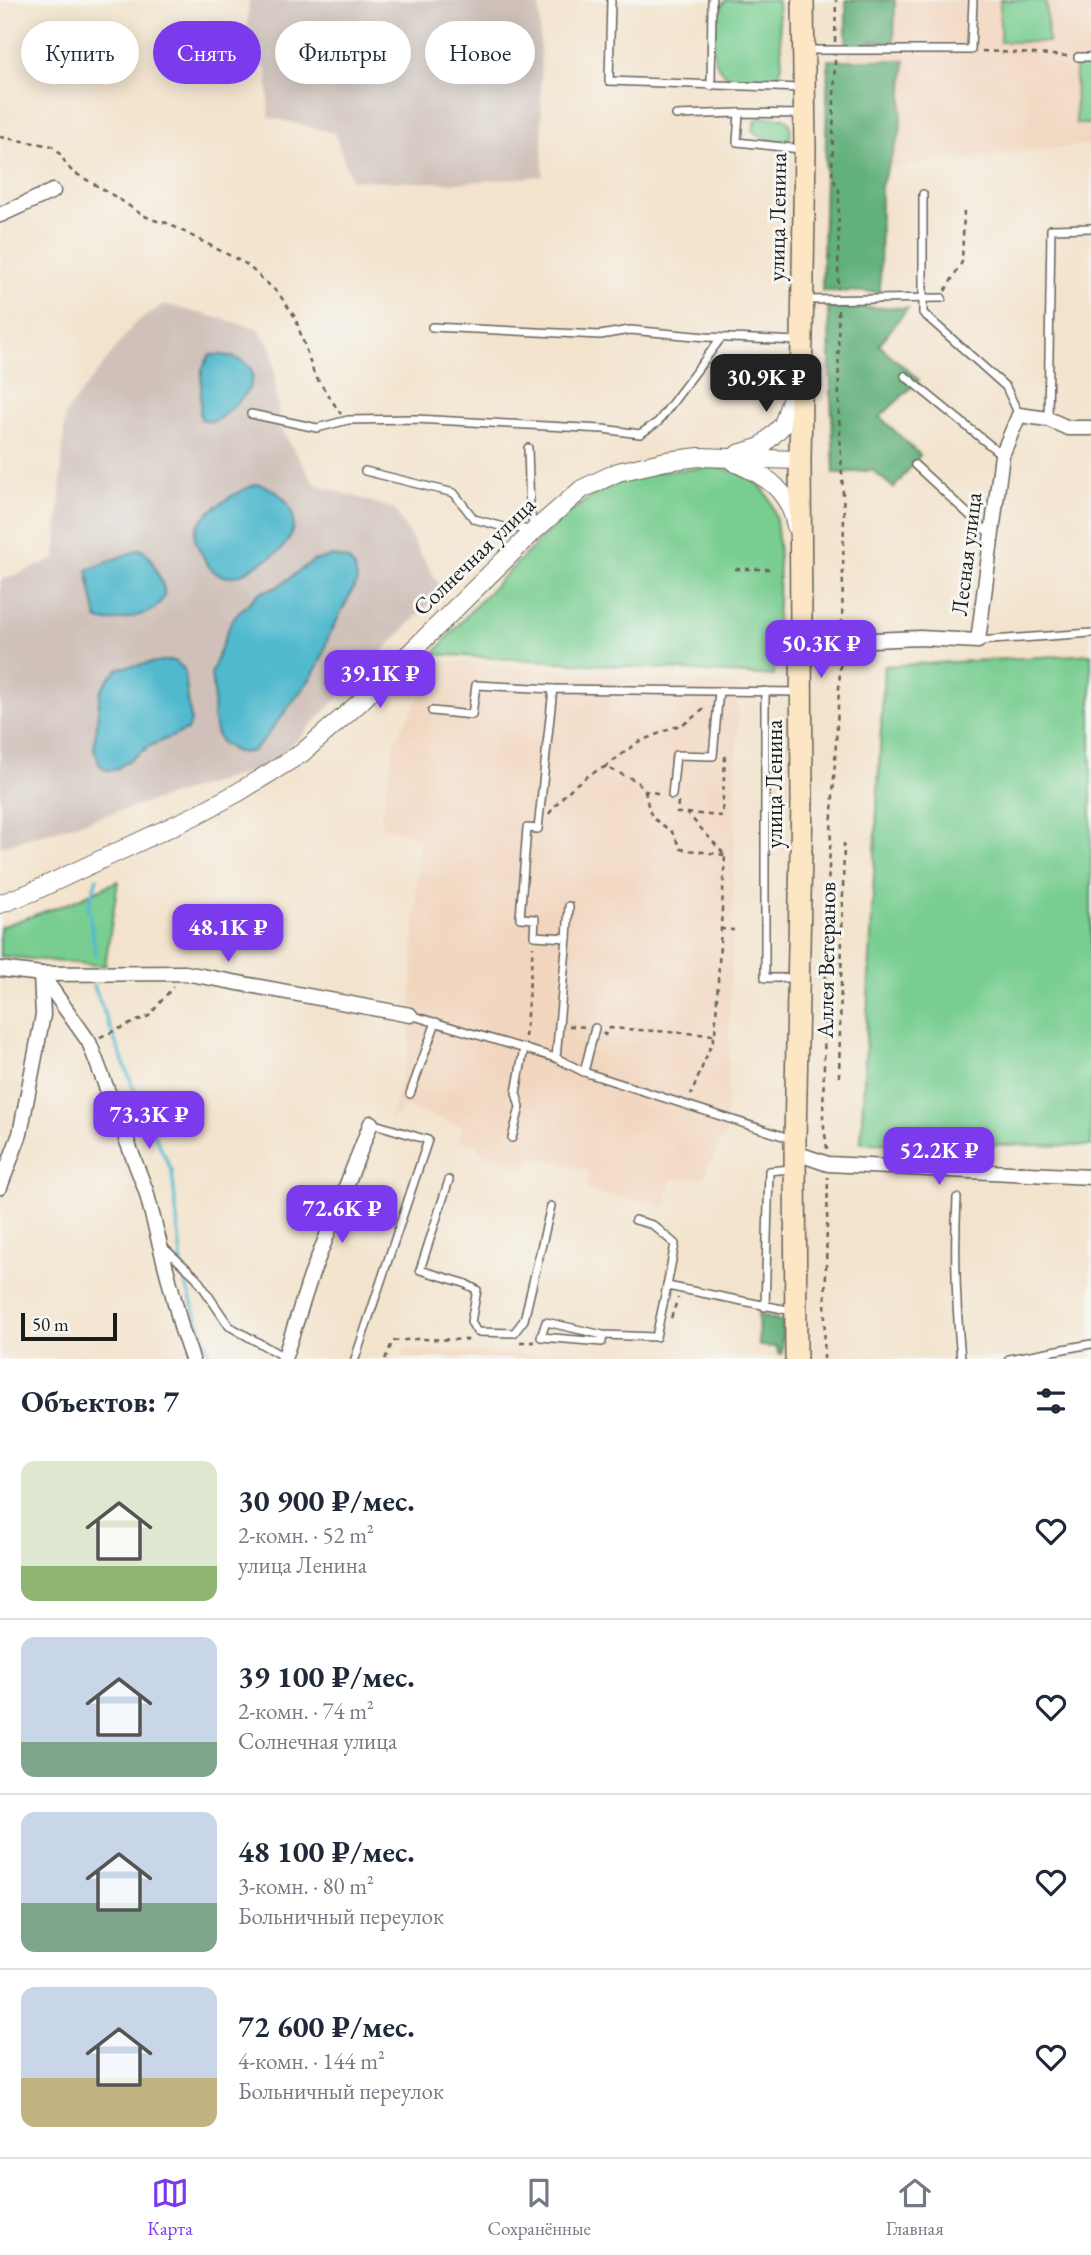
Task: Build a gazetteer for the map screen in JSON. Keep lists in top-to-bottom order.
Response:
{
  "streets": {
    "main road": ["улица Ленина"],
    "street": ["Лесная улица", "Солнечная улица"],
    "path": ["Аллея Ветеранов"]
  },
  "crossings": [
    ["улица Ленина", "Лесная улица"],
    ["улица Ленина", "Солнечная улица"]
  ],
  "scale_bar": "50 m",
  "page": {
    "chip": [
      "Купить",
      "Снять",
      "Фильтры",
      "Новое"
    ],
    "price": [
      "30.9K ₽",
      "50.3K ₽",
      "39.1K ₽",
      "48.1K ₽",
      "73.3K ₽",
      "52.2K ₽",
      "72.6K ₽"
    ],
    "scale": "50 m",
    "heading": "Объектов: 7",
    "list": [
      {
        "name": "30 900 ₽/мес.",
        "note": "2-комн. · 52 m² · улица Ленина"
      },
      {
        "name": "39 100 ₽/мес.",
        "note": "2-комн. · 74 m² · Солнечная улица"
      },
      {
        "name": "48 100 ₽/мес.",
        "note": "3-комн. · 80 m² · Больничный переулок"
      },
      {
        "name": "72 600 ₽/мес.",
        "note": "4-комн. · 144 m² · Больничный переулок"
      }
    ],
    "tabs": ["Карта", "Сохранённые", "Главная"]
  }
}
